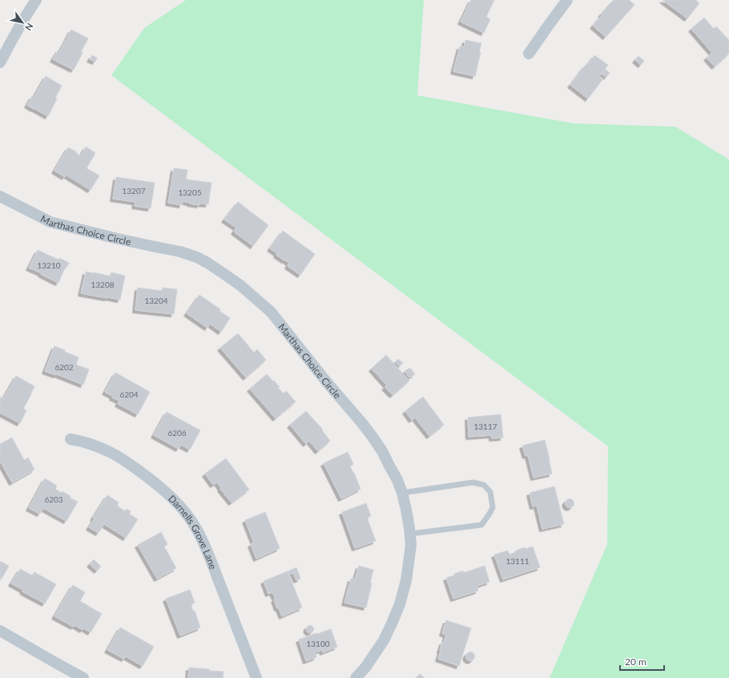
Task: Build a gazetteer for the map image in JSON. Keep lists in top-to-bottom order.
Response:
{
  "streets": {
    "street": ["Marthas Choice Circle", "Darnells Grove Lane"]
  },
  "house_numbers": [
    "13207",
    "13205",
    "13210",
    "13208",
    "13204",
    "6202",
    "6204",
    "13117",
    "6206",
    "6203",
    "13111",
    "13100"
  ],
  "scale_bar": "20 m",
  "north": "bottom right"
}
